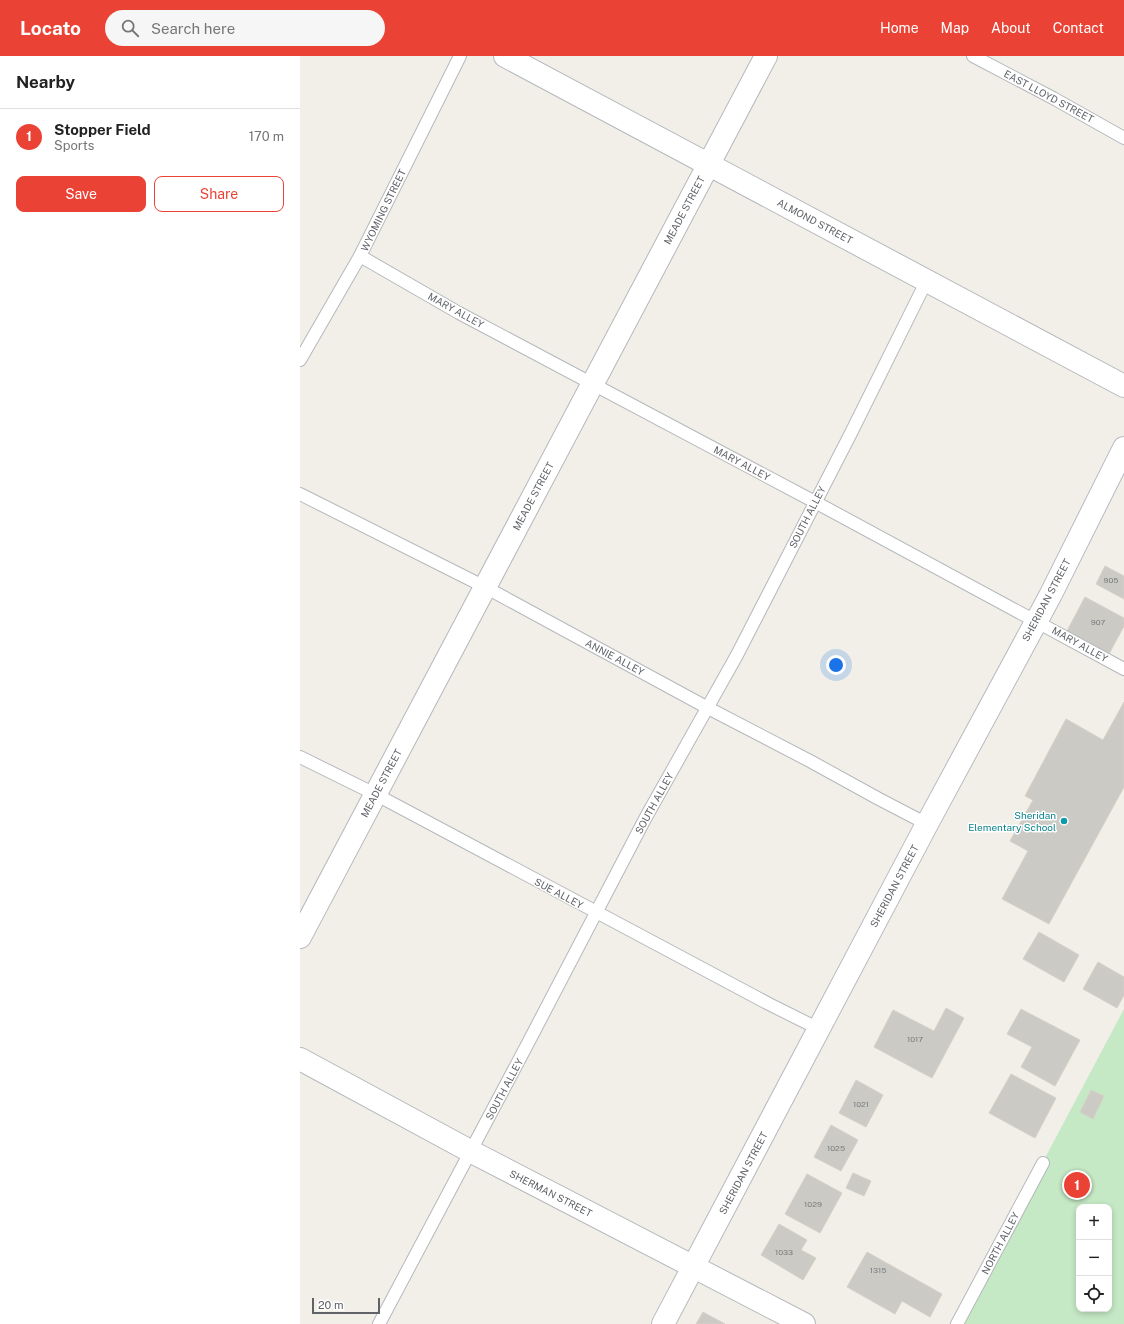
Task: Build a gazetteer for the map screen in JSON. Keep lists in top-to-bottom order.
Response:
{
  "streets": {
    "street": [
      "MEADE STREET",
      "ALMOND STREET",
      "SHERIDAN STREET",
      "SHERMAN STREET"
    ],
    "lane": [
      "EAST LLOYD STREET",
      "WYOMING STREET",
      "MARY ALLEY",
      "SOUTH ALLEY",
      "ANNIE ALLEY",
      "SUE ALLEY",
      "NORTH ALLEY"
    ]
  },
  "crossings": [
    ["WYOMING STREET", "MARY ALLEY"],
    ["MEADE STREET", "ALMOND STREET"],
    ["MEADE STREET", "MARY ALLEY"],
    ["MEADE STREET", "ANNIE ALLEY"],
    ["MEADE STREET", "SUE ALLEY"],
    ["ALMOND STREET", "SOUTH ALLEY"],
    ["MARY ALLEY", "SOUTH ALLEY"],
    ["MARY ALLEY", "SHERIDAN STREET"],
    ["SOUTH ALLEY", "ANNIE ALLEY"],
    ["SOUTH ALLEY", "SUE ALLEY"],
    ["SOUTH ALLEY", "SHERMAN STREET"],
    ["SHERIDAN STREET", "ANNIE ALLEY"],
    ["SHERIDAN STREET", "SUE ALLEY"],
    ["SHERIDAN STREET", "SHERMAN STREET"]
  ],
  "places": ["Sheridan Elementary School"],
  "house_numbers": [
    "905",
    "907",
    "1017",
    "1021",
    "1025",
    "1029",
    "1033",
    "1315"
  ],
  "scale_bar": "20 m",
  "page": {
    "header": "Locato",
    "search": "Search here",
    "nav": [
      "Home",
      "Map",
      "About",
      "Contact"
    ],
    "heading": "Nearby",
    "list": [
      {
        "mark": "1",
        "name": "Stopper Field",
        "note": "Sports",
        "value": "170 m"
      }
    ],
    "buttons": ["Save", "Share"],
    "pins": "1",
    "map_buttons": ["+", "−"],
    "scale": "20 m"
  }
}
